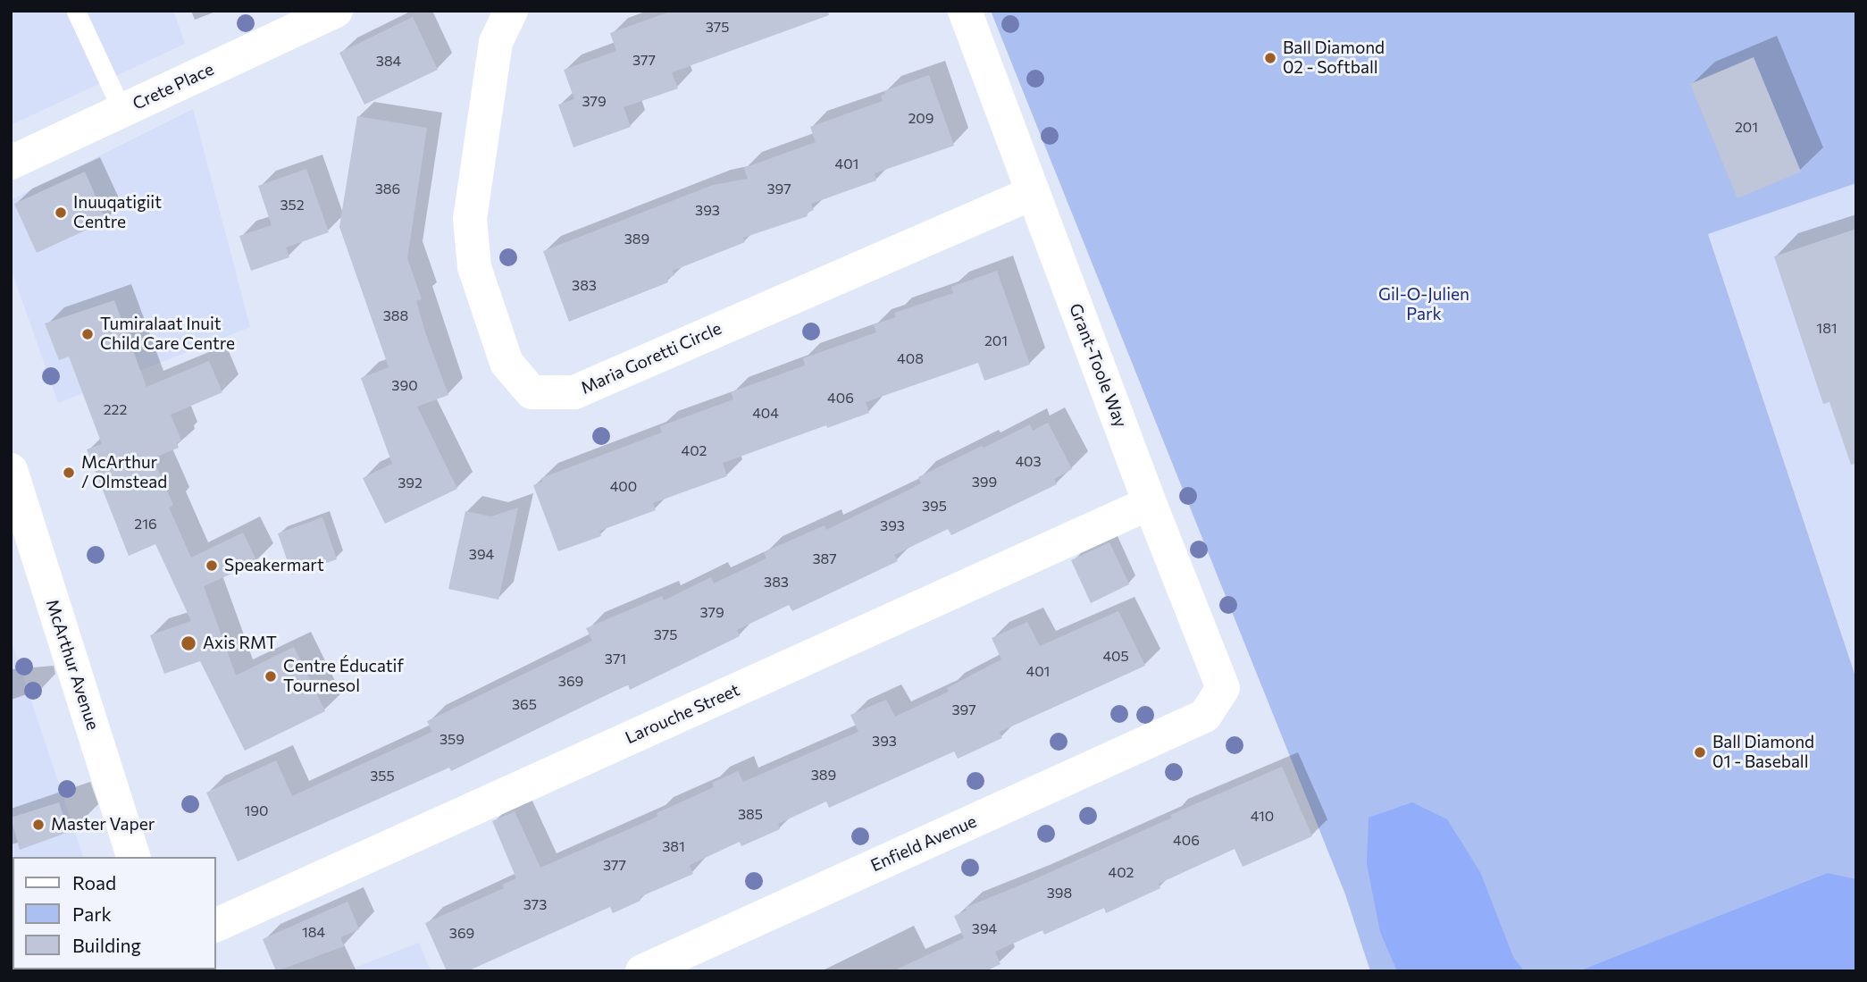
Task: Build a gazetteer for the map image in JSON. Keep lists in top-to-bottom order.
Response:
{
  "streets": {
    "street": [
      "Crete Place",
      "Maria Goretti Circle",
      "Grant-Toole Way",
      "McArthur Avenue",
      "Larouche Street",
      "Enfield Avenue"
    ]
  },
  "crossings": [
    ["Maria Goretti Circle", "Grant-Toole Way"],
    ["Grant-Toole Way", "Larouche Street"],
    ["Grant-Toole Way", "Enfield Avenue"]
  ],
  "parks": ["Gil-O-Julien Park"],
  "places": [
    "Ball Diamond 02 - Softball",
    "Inuuqatigiit Centre",
    "Tumiralaat Inuit Child Care Centre",
    "McArthur / Olmstead",
    "Speakermart",
    "Axis RMT",
    "Centre Éducatif Tournesol",
    "Ball Diamond 01 - Baseball",
    "Master Vaper"
  ],
  "house_numbers": [
    "375",
    "377",
    "384",
    "379",
    "209",
    "201",
    "401",
    "386",
    "397",
    "352",
    "393",
    "389",
    "383",
    "388",
    "181",
    "201",
    "408",
    "390",
    "406",
    "222",
    "404",
    "402",
    "403",
    "399",
    "392",
    "400",
    "395",
    "216",
    "393",
    "394",
    "387",
    "383",
    "379",
    "375",
    "405",
    "371",
    "401",
    "369",
    "365",
    "397",
    "359",
    "393",
    "389",
    "355",
    "190",
    "385",
    "410",
    "406",
    "381",
    "377",
    "402",
    "398",
    "373",
    "394",
    "184",
    "369"
  ],
  "legend": ["Road", "Park", "Building"]
}
